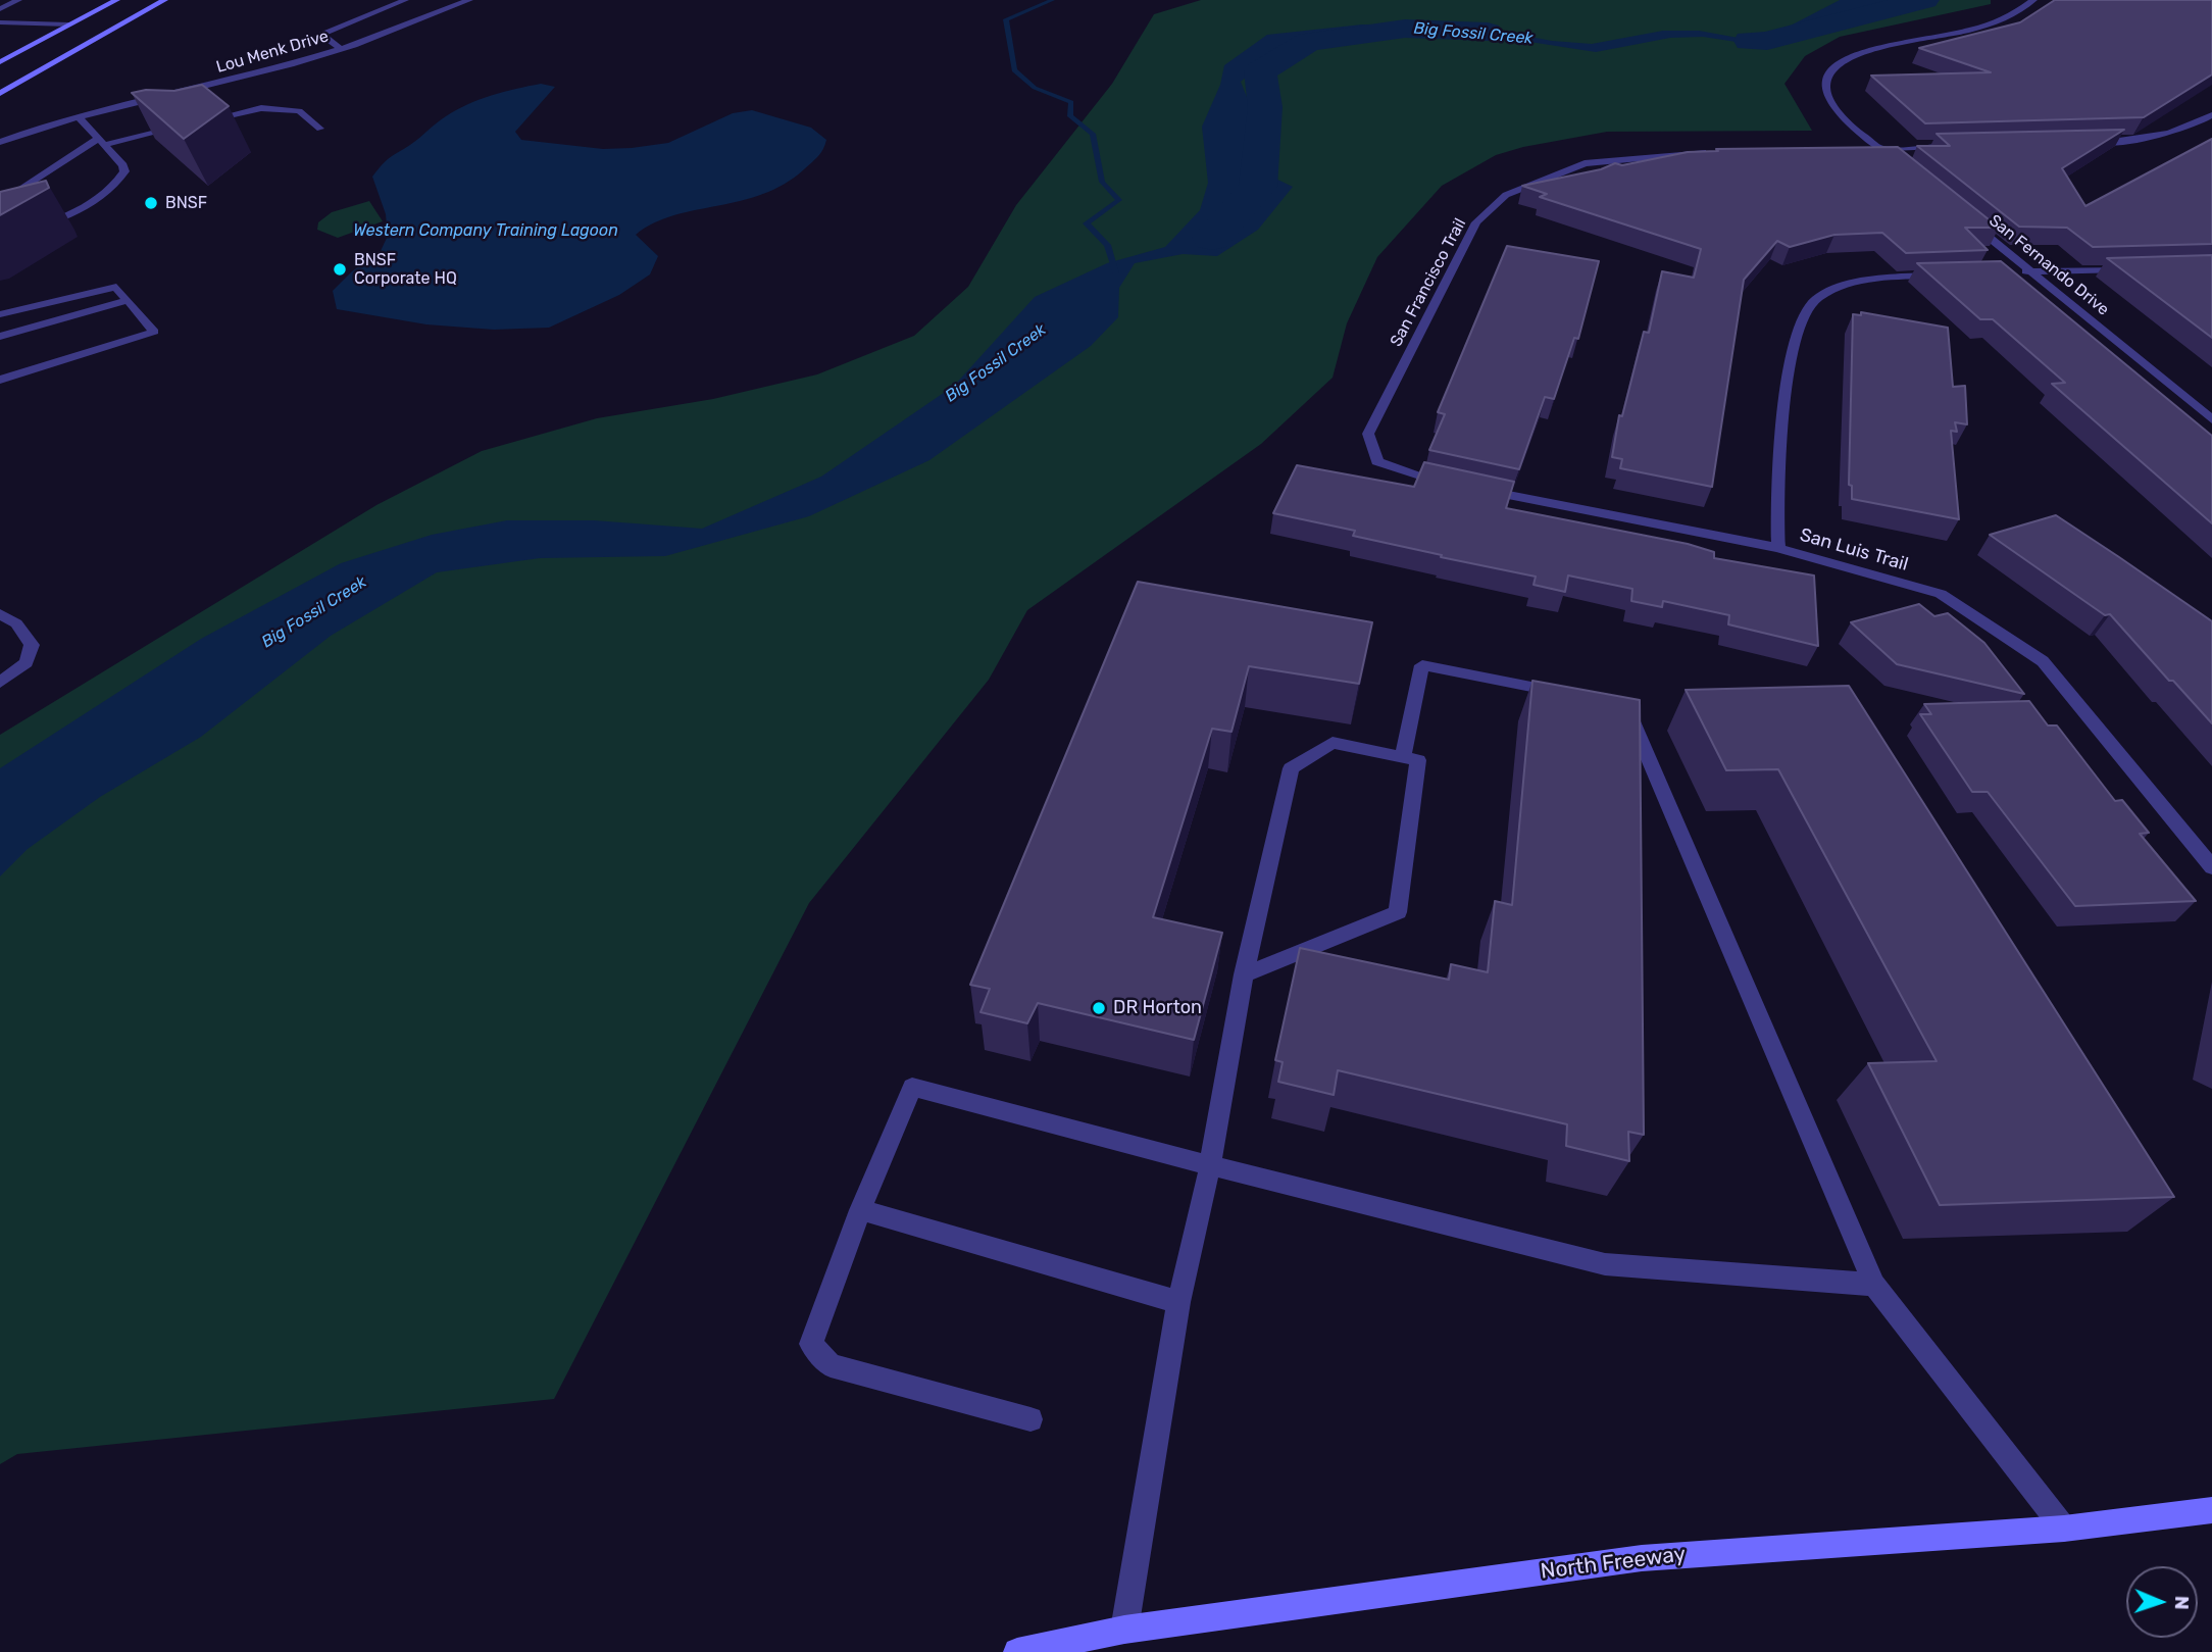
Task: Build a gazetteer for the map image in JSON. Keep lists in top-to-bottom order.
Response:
{
  "streets": {
    "main road": ["North Freeway"],
    "street": [
      "Lou Menk Drive",
      "San Fernando Drive",
      "San Francisco Trail",
      "San Luis Trail"
    ]
  },
  "crossings": [
    ["San Francisco Trail", "San Luis Trail"]
  ],
  "water": ["Big Fossil Creek", "Western Company Training Lagoon"],
  "places": ["BNSF", "BNSF Corporate HQ", "DR Horton"],
  "north": "right"
}
